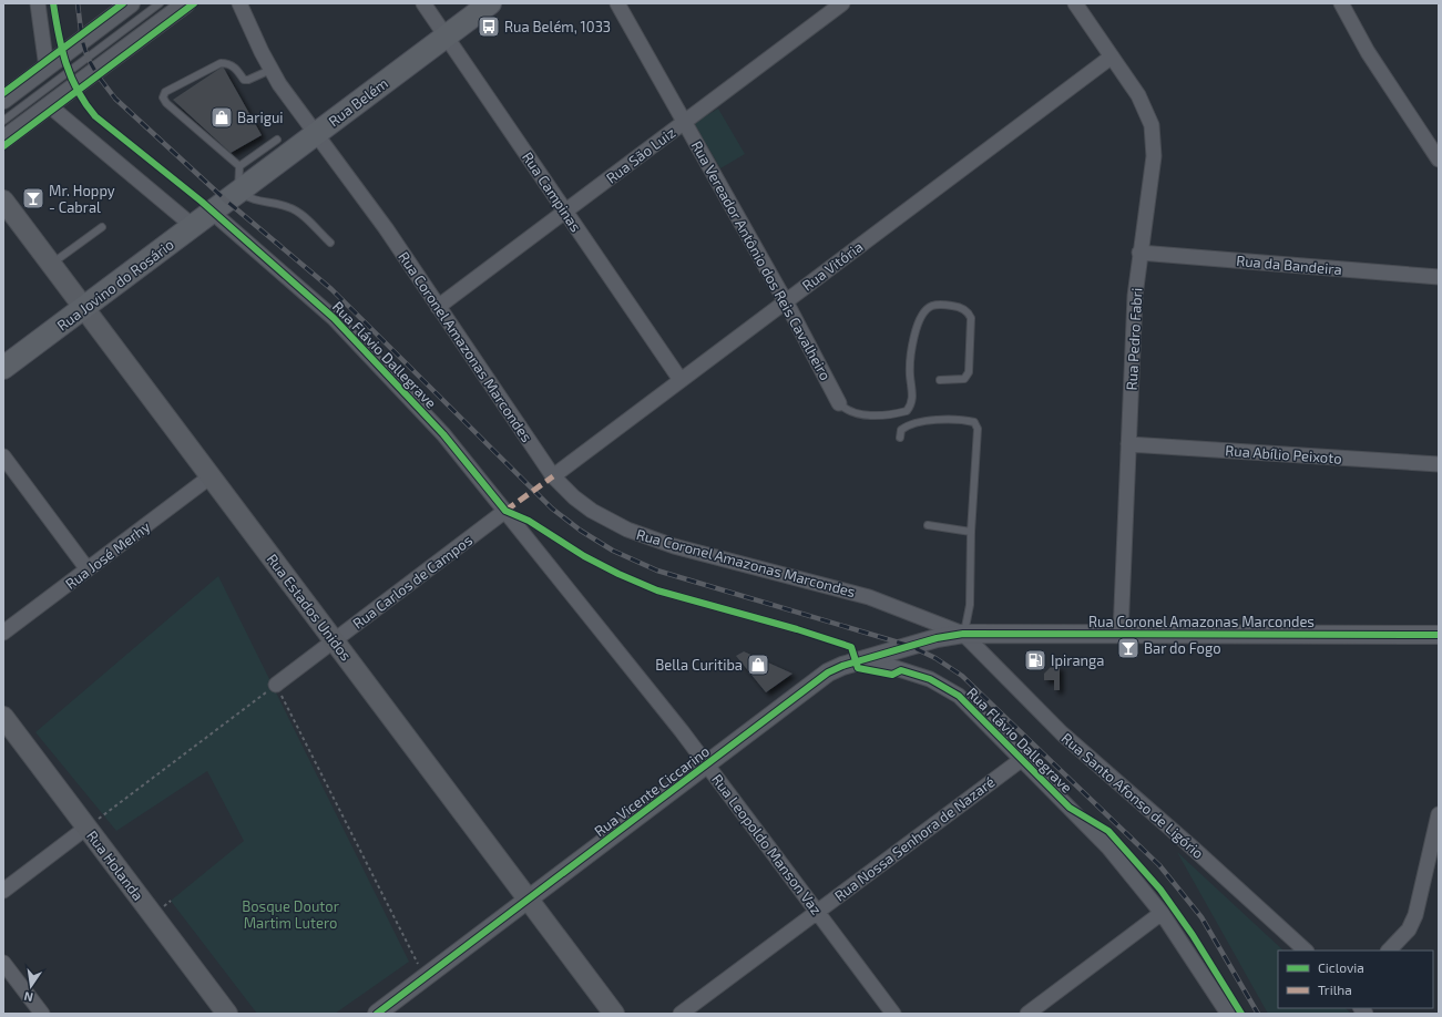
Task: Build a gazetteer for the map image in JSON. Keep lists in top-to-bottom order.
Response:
{
  "streets": {
    "main road": [
      "Rua Belém",
      "Rua Jovino do Rosário",
      "Rua Estados Unidos",
      "Rua Holanda"
    ],
    "street": [
      "Rua São Luiz",
      "Rua Campinas",
      "Rua Vereador Antônio dos Reis Cavalheiro",
      "Rua da Bandeira",
      "Rua Vitória",
      "Rua Pedro Fabri",
      "Rua Coronel Amazonas Marcondes",
      "Rua Flávio Dallegrave",
      "Rua Abílio Peixoto",
      "Rua José Merhy",
      "Rua Carlos de Campos",
      "Rua Vicente Ciccarino",
      "Rua Santo Afonso de Ligório",
      "Rua Nossa Senhora de Nazaré",
      "Rua Leopoldo Manson Vaz"
    ]
  },
  "crossings": [
    ["Rua Belém", "Rua Campinas"],
    ["Rua Belém", "Rua Jovino do Rosário"],
    ["Rua Belém", "Rua Coronel Amazonas Marcondes"],
    ["Rua Belém", "Rua Flávio Dallegrave"],
    ["Rua São Luiz", "Rua Campinas"],
    ["Rua São Luiz", "Rua Vereador Antônio dos Reis Cavalheiro"],
    ["Rua São Luiz", "Rua Coronel Amazonas Marcondes"],
    ["Rua Campinas", "Rua Vitória"],
    ["Rua Vereador Antônio dos Reis Cavalheiro", "Rua Vitória"],
    ["Rua da Bandeira", "Rua Pedro Fabri"],
    ["Rua Vitória", "Rua Pedro Fabri"],
    ["Rua Vitória", "Rua Coronel Amazonas Marcondes"],
    ["Rua Jovino do Rosário", "Rua Flávio Dallegrave"],
    ["Rua Jovino do Rosário", "Rua Estados Unidos"],
    ["Rua Pedro Fabri", "Rua Coronel Amazonas Marcondes"],
    ["Rua Pedro Fabri", "Rua Abílio Peixoto"],
    ["Rua Coronel Amazonas Marcondes", "Rua Vicente Ciccarino"],
    ["Rua Coronel Amazonas Marcondes", "Rua Santo Afonso de Ligório"],
    ["Rua Flávio Dallegrave", "Rua Carlos de Campos"],
    ["Rua Flávio Dallegrave", "Rua Vicente Ciccarino"],
    ["Rua Flávio Dallegrave", "Rua Nossa Senhora de Nazaré"],
    ["Rua Flávio Dallegrave", "Rua Leopoldo Manson Vaz"],
    ["Rua José Merhy", "Rua Estados Unidos"],
    ["Rua Carlos de Campos", "Rua Estados Unidos"],
    ["Rua Carlos de Campos", "Rua Leopoldo Manson Vaz"],
    ["Rua Estados Unidos", "Rua Vicente Ciccarino"],
    ["Rua Vicente Ciccarino", "Rua Santo Afonso de Ligório"],
    ["Rua Vicente Ciccarino", "Rua Leopoldo Manson Vaz"],
    ["Rua Nossa Senhora de Nazaré", "Rua Leopoldo Manson Vaz"]
  ],
  "parks": ["Bosque Doutor Martim Lutero"],
  "places": {
    "bus stop": ["Rua Belém, 1033"],
    "shop": ["Barigui", "Bella Curitiba"],
    "bar": ["Mr. Hoppy - Cabral", "Bar do Fogo"],
    "fuel station": ["Ipiranga"]
  },
  "legend": ["Ciclovia", "Trilha"],
  "north": "bottom"
}
